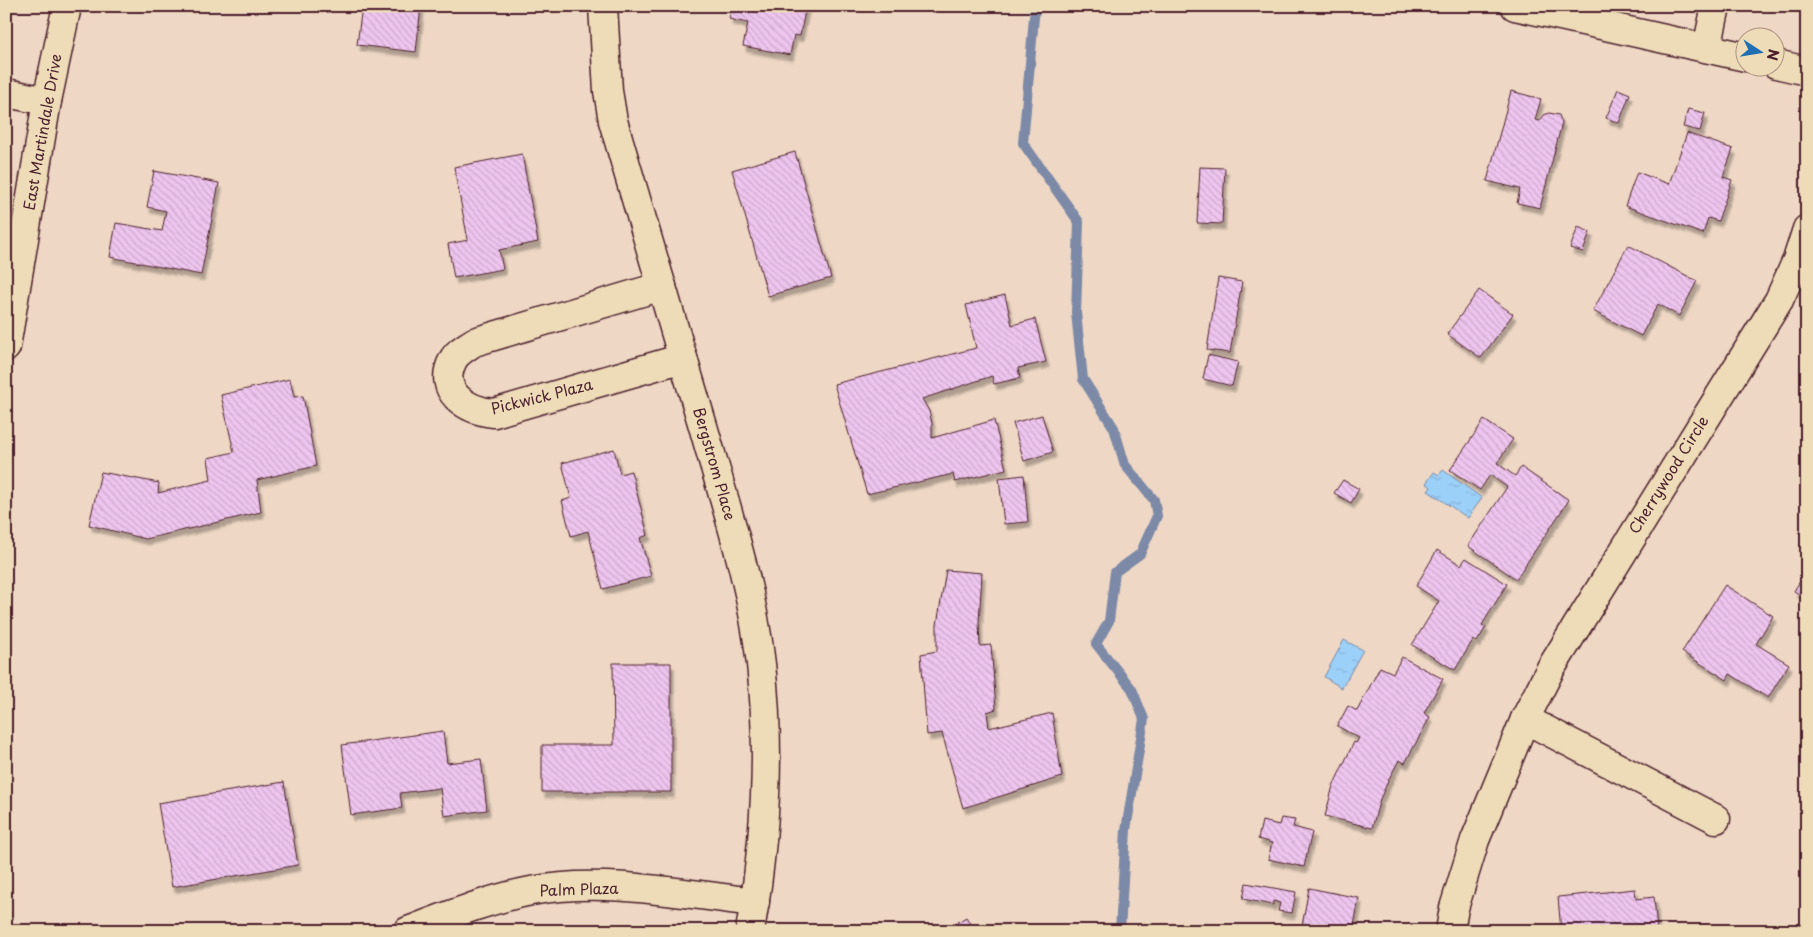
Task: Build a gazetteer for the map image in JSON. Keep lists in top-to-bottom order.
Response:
{
  "streets": {
    "street": [
      "East Martindale Drive",
      "Pickwick Plaza",
      "Bergstrom Place",
      "Cherrywood Circle",
      "Palm Plaza"
    ]
  },
  "crossings": [
    ["Pickwick Plaza", "Bergstrom Place"],
    ["Bergstrom Place", "Palm Plaza"]
  ],
  "north": "right"
}
